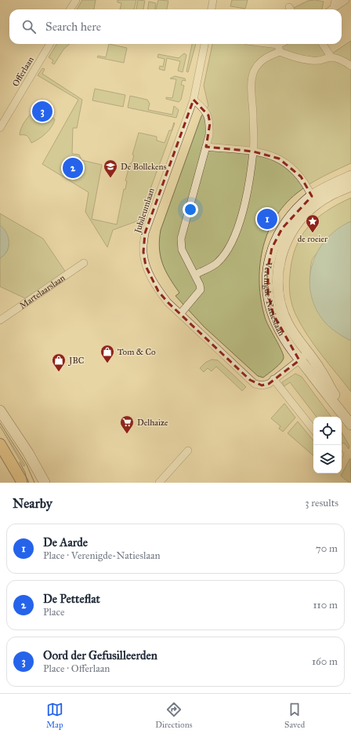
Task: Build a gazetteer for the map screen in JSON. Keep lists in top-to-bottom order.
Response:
{
  "streets": {
    "street": [
      "Offerlaan",
      "Jubileumlaan",
      "Martelaarslaan",
      "Verenigde-Natieslaan"
    ]
  },
  "crossings": [
    ["Jubileumlaan", "Verenigde-Natieslaan"]
  ],
  "places": {
    "school or university": ["De Bollekens"],
    "place": ["de roeier"],
    "shop": ["Tom & Co", "JBC"],
    "supermarket": ["Delhaize"]
  },
  "page": {
    "search": "Search here",
    "pins": ["3", "2", "1"],
    "heading": ["Nearby", "3 results"],
    "list": [
      {
        "mark": "1",
        "name": "De Aarde",
        "note": "Place · Verenigde-Natieslaan",
        "value": "70 m"
      },
      {
        "mark": "2",
        "name": "De Petteflat",
        "note": "Place",
        "value": "110 m"
      },
      {
        "mark": "3",
        "name": "Oord der Gefusilleerden",
        "note": "Place · Offerlaan",
        "value": "160 m"
      }
    ],
    "nav": ["Map", "Directions", "Saved"]
  }
}
